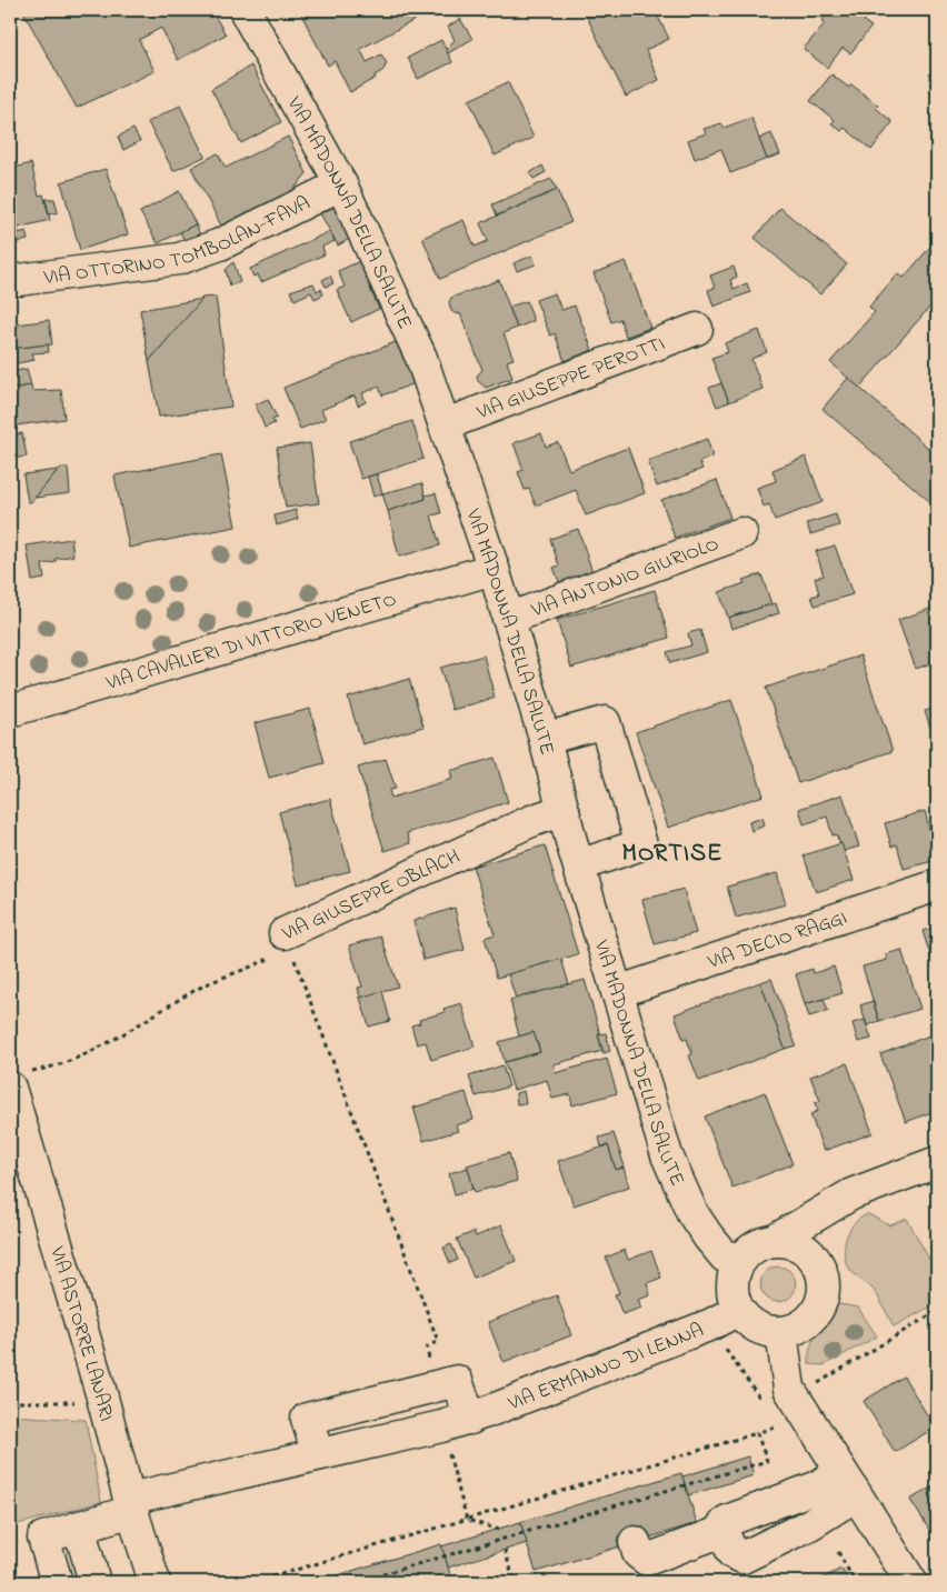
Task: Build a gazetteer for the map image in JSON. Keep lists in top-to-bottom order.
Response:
{
  "streets": {
    "street": [
      "VIA MADONNA DELLA SALUTE",
      "VIA OTTORINO TOMBOLAN-FAVA",
      "VIA GIUSEPPE PEROTTI",
      "VIA ANTONIO GIURIOLO",
      "VIA CAVALIERI DI VITTORIO VENETO",
      "VIA GIUSEPPE OBLACH",
      "VIA DECIO RAGGI",
      "VIA ASTORRE LANARI",
      "VIA ERMANNO DI LENNA"
    ]
  },
  "crossings": [
    ["VIA MADONNA DELLA SALUTE", "VIA OTTORINO TOMBOLAN-FAVA"],
    ["VIA MADONNA DELLA SALUTE", "VIA GIUSEPPE PEROTTI"],
    ["VIA MADONNA DELLA SALUTE", "VIA ANTONIO GIURIOLO"],
    ["VIA MADONNA DELLA SALUTE", "VIA CAVALIERI DI VITTORIO VENETO"],
    ["VIA MADONNA DELLA SALUTE", "VIA GIUSEPPE OBLACH"],
    ["VIA MADONNA DELLA SALUTE", "VIA DECIO RAGGI"],
    ["VIA MADONNA DELLA SALUTE", "VIA ERMANNO DI LENNA"],
    ["VIA GIUSEPPE OBLACH", "VIA ASTORRE LANARI"],
    ["VIA ASTORRE LANARI", "VIA ERMANNO DI LENNA"]
  ],
  "districts": ["MORTISE"]
}
